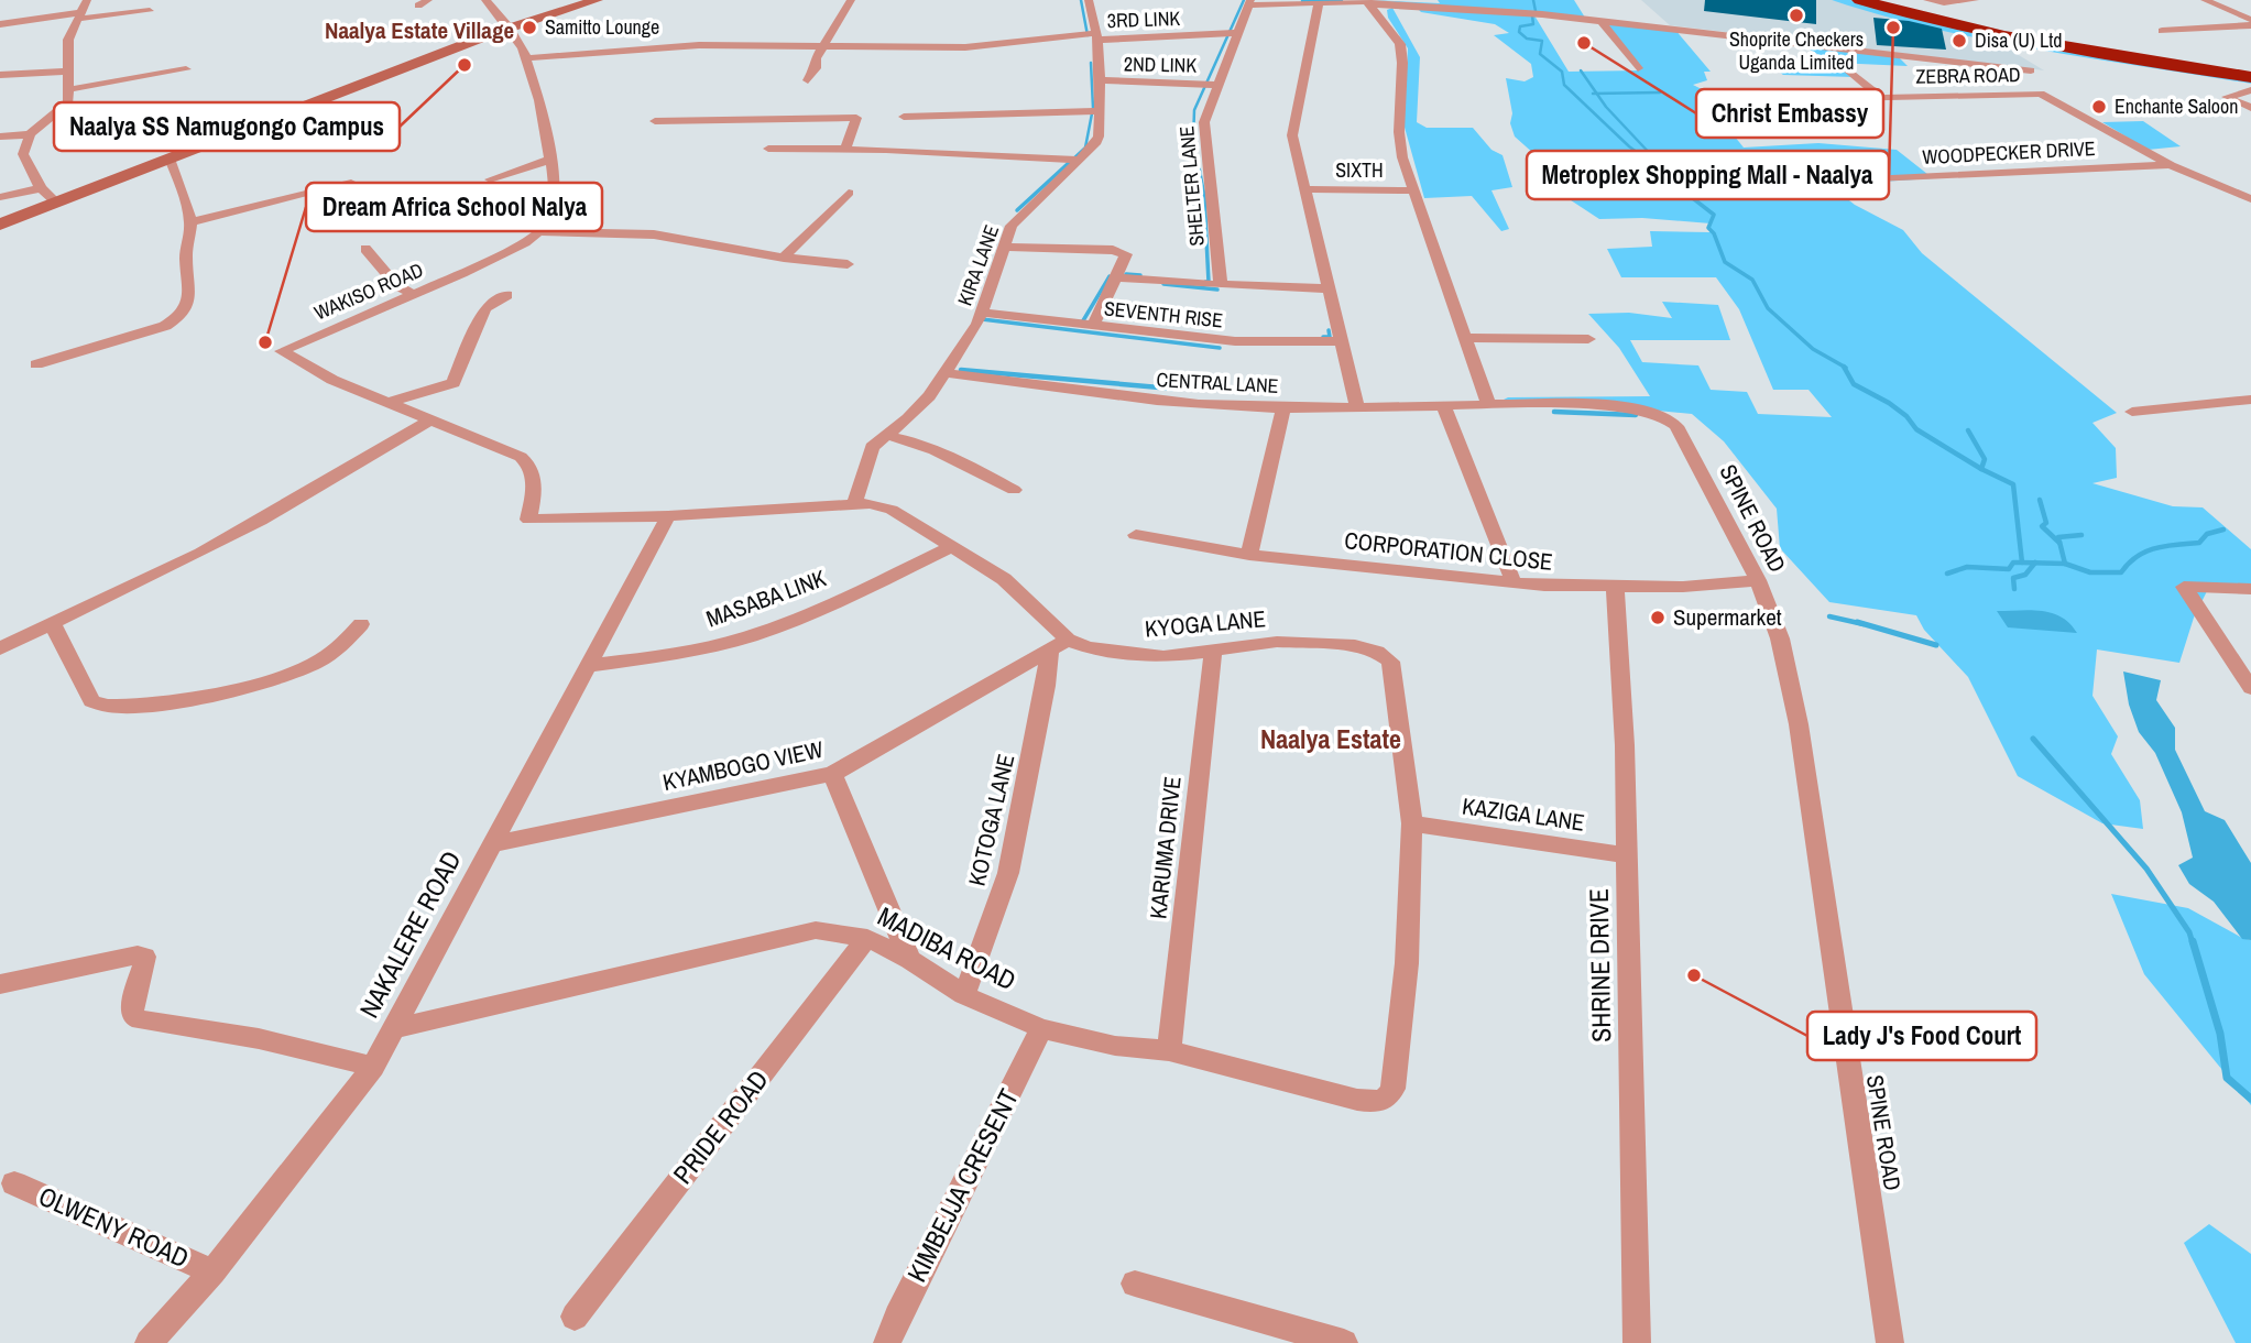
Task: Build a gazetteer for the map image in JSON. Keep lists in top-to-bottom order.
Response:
{
  "streets": {
    "street": [
      "3RD LINK",
      "2ND LINK",
      "ZEBRA ROAD",
      "WOODPECKER DRIVE",
      "SIXTH",
      "SHELTER LANE",
      "KIRA LANE",
      "WAKISO ROAD",
      "SEVENTH RISE",
      "CENTRAL LANE",
      "SPINE ROAD",
      "CORPORATION CLOSE",
      "MASABA LINK",
      "KYOGA LANE",
      "KYAMBOGO VIEW",
      "KAZIGA LANE",
      "KOTOGA LANE",
      "KARUMA DRIVE",
      "NAKALERE ROAD",
      "MADIBA ROAD",
      "SHRINE DRIVE",
      "PRIDE ROAD",
      "KIMBEJJA CRESENT",
      "OLWENY ROAD"
    ]
  },
  "crossings": [
    ["3RD LINK", "SHELTER LANE"],
    ["3RD LINK", "KIRA LANE"],
    ["2ND LINK", "SHELTER LANE"],
    ["2ND LINK", "KIRA LANE"],
    ["ZEBRA ROAD", "WOODPECKER DRIVE"],
    ["ZEBRA ROAD", "SHELTER LANE"],
    ["KIRA LANE", "SEVENTH RISE"],
    ["KIRA LANE", "CENTRAL LANE"],
    ["WAKISO ROAD", "KYOGA LANE"],
    ["CENTRAL LANE", "SPINE ROAD"],
    ["SPINE ROAD", "CORPORATION CLOSE"],
    ["CORPORATION CLOSE", "SHRINE DRIVE"],
    ["MASABA LINK", "KYOGA LANE"],
    ["MASABA LINK", "NAKALERE ROAD"],
    ["KYOGA LANE", "KYAMBOGO VIEW"],
    ["KYOGA LANE", "KAZIGA LANE"],
    ["KYOGA LANE", "KOTOGA LANE"],
    ["KYOGA LANE", "KARUMA DRIVE"],
    ["KYOGA LANE", "NAKALERE ROAD"],
    ["KYOGA LANE", "MADIBA ROAD"],
    ["KYAMBOGO VIEW", "KOTOGA LANE"],
    ["KYAMBOGO VIEW", "NAKALERE ROAD"],
    ["KAZIGA LANE", "SHRINE DRIVE"],
    ["KOTOGA LANE", "MADIBA ROAD"],
    ["KARUMA DRIVE", "MADIBA ROAD"],
    ["NAKALERE ROAD", "MADIBA ROAD"],
    ["NAKALERE ROAD", "OLWENY ROAD"],
    ["MADIBA ROAD", "PRIDE ROAD"],
    ["MADIBA ROAD", "KIMBEJJA CRESENT"]
  ],
  "districts": ["Naalya Estate Village", "Naalya Estate"],
  "places": [
    "Shoprite Checkers Uganda Limited",
    "Samitto Lounge",
    "Metroplex Shopping Mall - Naalya",
    "Disa (U) Ltd",
    "Christ Embassy",
    "Naalya SS Namugongo Campus",
    "Enchante Saloon",
    "Dream Africa School Nalya",
    "Supermarket",
    "Lady J's Food Court"
  ]
}
